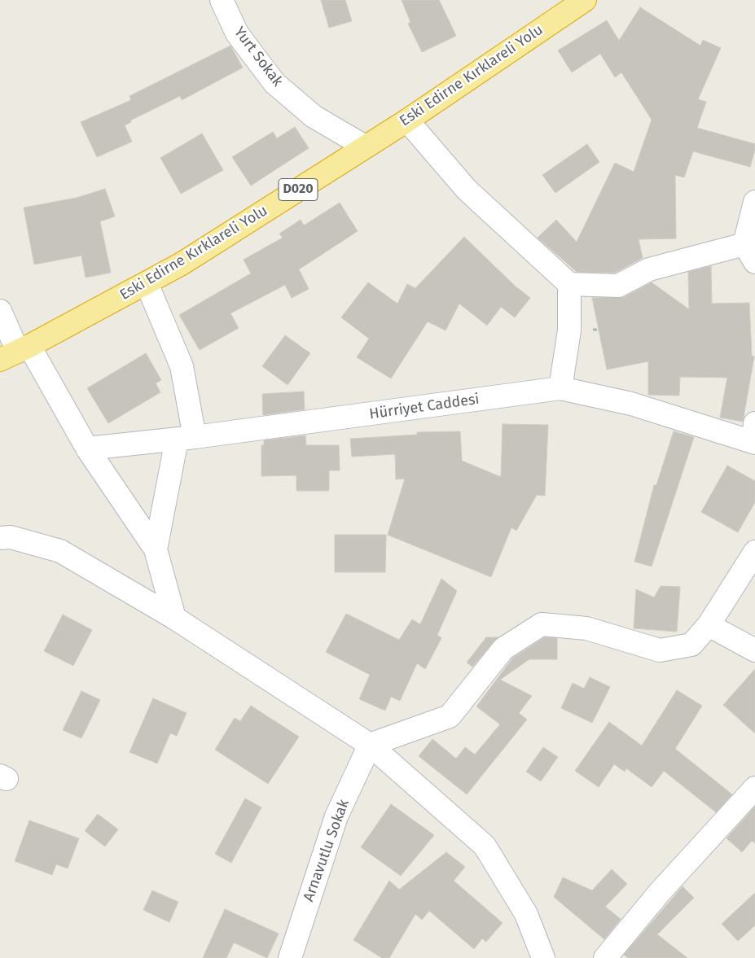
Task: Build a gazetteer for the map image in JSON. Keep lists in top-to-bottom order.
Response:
{
  "streets": {
    "highway": ["Eski Edirne Kırklareli Yolu", "D020"],
    "street": ["Yurt Sokak", "Hürriyet Caddesi", "Arnavutlu Sokak"]
  },
  "crossings": [
    ["Yurt Sokak", "Eski Edirne Kırklareli Yolu"]
  ]
}
